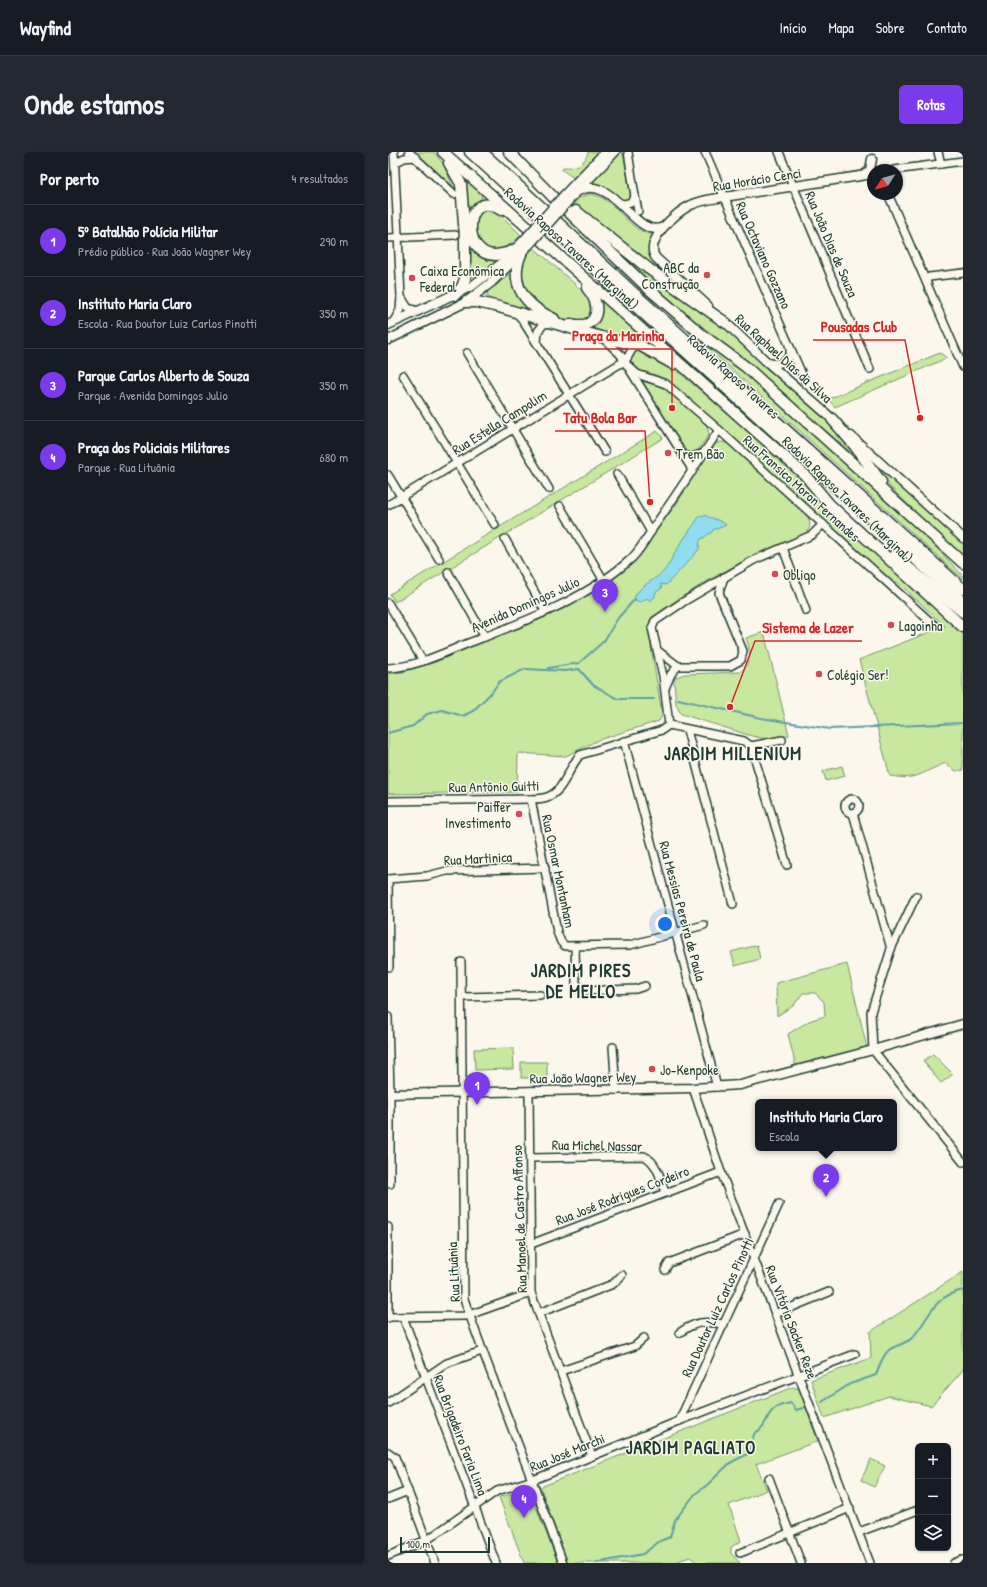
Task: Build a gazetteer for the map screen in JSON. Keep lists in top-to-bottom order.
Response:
{
  "streets": {
    "highway": ["Rodovia Raposo Tavares (Marginal)", "Rodovia Raposo Tavares"],
    "main road": ["Rua Horácio Cenci", "Rua Raphael Dias da Silva", "Rua João Wagner Wey"],
    "street": [
      "Rua João Dias de Souza",
      "Rua Octaviano Gozzano",
      "Rua Estella Campolim",
      "Rua Fransico Moron Fernandes",
      "Avenida Domingos Julio",
      "Rua Antônio Guitti",
      "Rua Martinica",
      "Rua Osmar Montanham",
      "Rua Messias Pereira de Paula",
      "Rua Michel Nassar",
      "Rua José Rodrigues Cordeiro",
      "Rua Manoel de Castro Affonso",
      "Rua Lituânia",
      "Rua Doutor Luiz Carlos Pinotti",
      "Rua Vitória Sacker Reze",
      "Rua Brigadeiro Faria Lima",
      "Rua José Marchi"
    ]
  },
  "crossings": [
    ["Rua Horácio Cenci", "Rua João Dias de Souza"],
    ["Rua Horácio Cenci", "Rua Octaviano Gozzano"],
    ["Rua Horácio Cenci", "Rua Raphael Dias da Silva"],
    ["Rua Estella Campolim", "Rua Fransico Moron Fernandes"],
    ["Rua Fransico Moron Fernandes", "Avenida Domingos Julio"],
    ["Rua Antônio Guitti", "Rua Osmar Montanham"],
    ["Rua Antônio Guitti", "Rua Messias Pereira de Paula"],
    ["Rua Martinica", "Rua Osmar Montanham"],
    ["Rua Messias Pereira de Paula", "Rua João Wagner Wey"],
    ["Rua João Wagner Wey", "Rua Manoel de Castro Affonso"],
    ["Rua João Wagner Wey", "Rua Lituânia"],
    ["Rua João Wagner Wey", "Rua Vitória Sacker Reze"],
    ["Rua Michel Nassar", "Rua José Rodrigues Cordeiro"],
    ["Rua Michel Nassar", "Rua Manoel de Castro Affonso"],
    ["Rua José Rodrigues Cordeiro", "Rua Manoel de Castro Affonso"],
    ["Rua José Rodrigues Cordeiro", "Rua Vitória Sacker Reze"],
    ["Rua Manoel de Castro Affonso", "Rua José Marchi"],
    ["Rua Lituânia", "Rua José Marchi"],
    ["Rua Doutor Luiz Carlos Pinotti", "Rua Vitória Sacker Reze"],
    ["Rua Doutor Luiz Carlos Pinotti", "Rua José Marchi"],
    ["Rua Vitória Sacker Reze", "Rua José Marchi"],
    ["Rua Brigadeiro Faria Lima", "Rua José Marchi"]
  ],
  "districts": ["JARDIM MILLENIUM", "JARDIM PIRES DE MELLO", "JARDIM PAGLIATO"],
  "places": [
    "ABC da Construção",
    "Caixa Econômica Federal",
    "Praça da Marinha",
    "Pousadas Club",
    "Trem Bão",
    "Tatu Bola Bar",
    "Obliqo",
    "Lagoinha",
    "Colégio Ser!",
    "Sistema de Lazer",
    "Paiffer Investimento",
    "Jo-Kenpoke"
  ],
  "scale_bar": "100 m",
  "north": "bottom left",
  "page": {
    "header": "Wayfind",
    "nav": [
      "Início",
      "Mapa",
      "Sobre",
      "Contato"
    ],
    "title": "Onde estamos",
    "buttons": "Rotas",
    "heading": ["Por perto", "4 resultados"],
    "list": [
      {
        "mark": "1",
        "name": "5º Batalhão Polícia Militar",
        "note": "Prédio público · Rua João Wagner Wey",
        "value": "290 m"
      },
      {
        "mark": "2",
        "name": "Instituto Maria Claro",
        "note": "Escola · Rua Doutor Luiz Carlos Pinotti",
        "value": "350 m"
      },
      {
        "mark": "3",
        "name": "Parque Carlos Alberto de Souza",
        "note": "Parque · Avenida Domingos Julio",
        "value": "350 m"
      },
      {
        "mark": "4",
        "name": "Praça dos Policiais Militares",
        "note": "Parque · Rua Lituânia",
        "value": "680 m"
      }
    ],
    "pins": [
      "3",
      "1",
      "2",
      "4"
    ],
    "popup": ["Instituto Maria Claro", "Escola"],
    "map_buttons": ["+", "−"],
    "scale": "100 m"
  }
}
